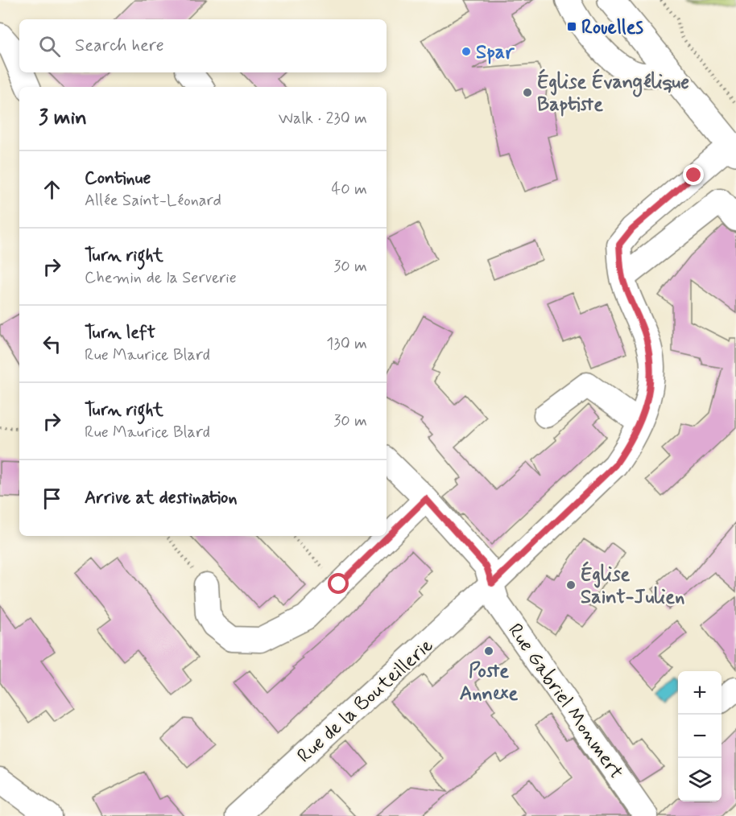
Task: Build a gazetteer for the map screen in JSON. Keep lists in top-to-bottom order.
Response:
{
  "streets": {
    "street": ["Rue de la Bouteillerie", "Rue Gabriel Monmert"]
  },
  "crossings": [
    ["Rue de la Bouteillerie", "Rue Gabriel Monmert"]
  ],
  "places": {
    "transit": ["Rouelles"],
    "other": [
      "Spar",
      "Église Évangélique Baptiste",
      "Église Saint-Julien",
      "Poste Annexe"
    ]
  },
  "page": {
    "search": "Search here",
    "heading": ["3 min", "Walk · 230 m"],
    "list": [
      ["Continue", "Allée Saint-Léonard", "40 m"],
      ["Turn right", "Chemin de la Serverie", "30 m"],
      ["Turn left", "Rue Maurice Blard", "130 m"],
      ["Turn right", "Rue Maurice Blard", "30 m"],
      "Arrive at destination"
    ],
    "map_buttons": ["+", "−"]
  }
}
